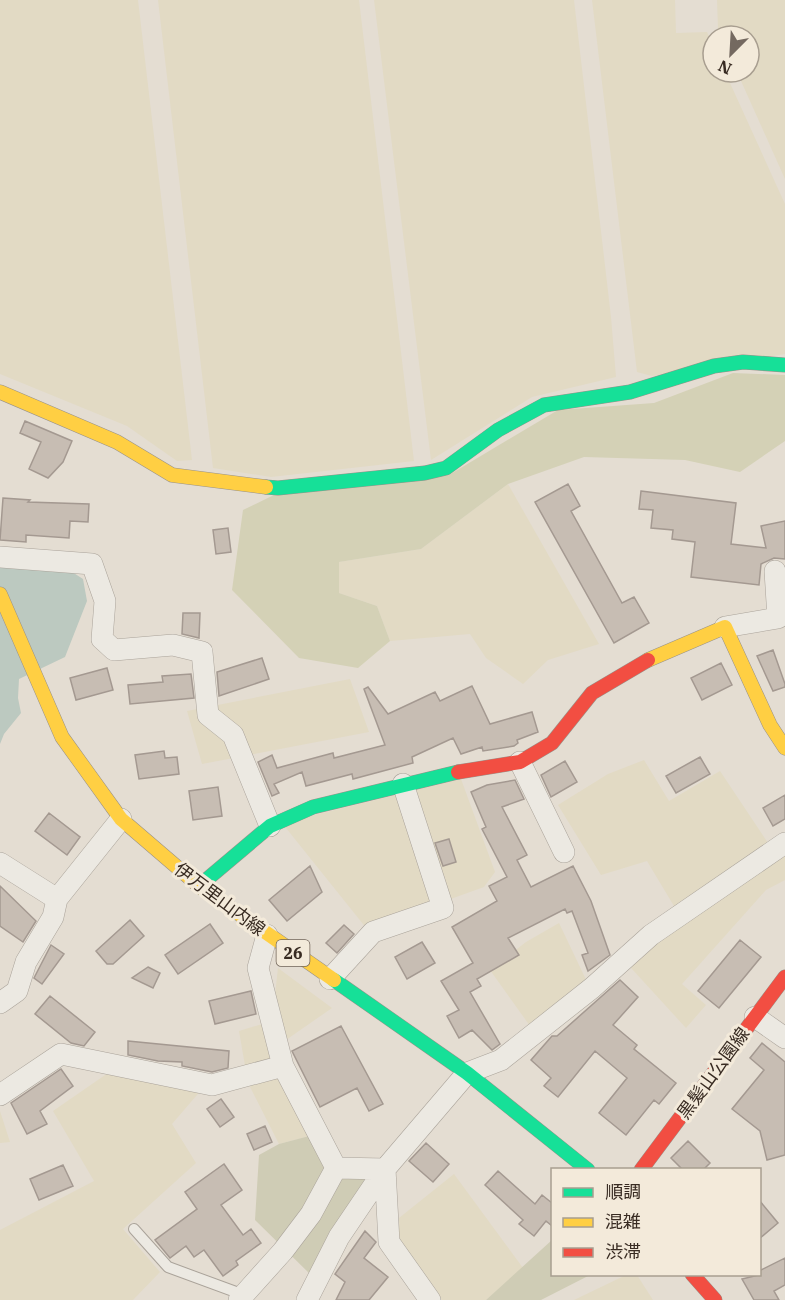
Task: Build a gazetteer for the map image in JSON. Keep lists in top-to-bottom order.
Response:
{
  "streets": {
    "street": ["伊万里山内線", "26", "黒髪山公園線"]
  },
  "legend": ["順調", "混雑", "渋滞"],
  "north": "bottom left"
}
